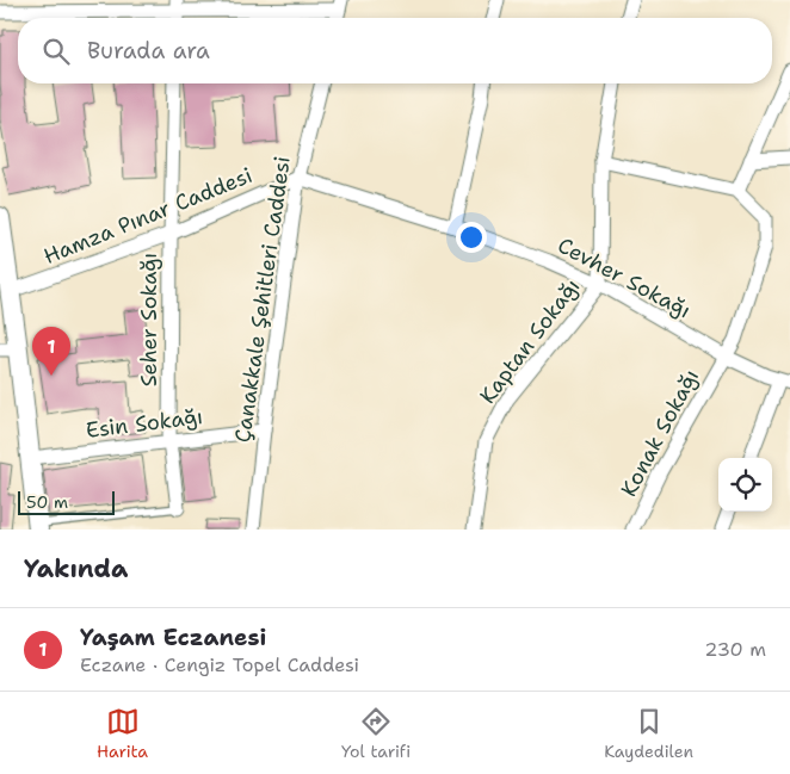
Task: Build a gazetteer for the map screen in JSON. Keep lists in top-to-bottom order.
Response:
{
  "streets": {
    "street": [
      "Hamza Pınar Caddesi",
      "Cevher Sokağı",
      "Çanakkale Şehitleri Caddesi",
      "Seher Sokağı",
      "Kaptan Sokağı",
      "Esin Sokağı",
      "Konak Sokağı"
    ]
  },
  "crossings": [
    ["Hamza Pınar Caddesi", "Cevher Sokağı"],
    ["Hamza Pınar Caddesi", "Çanakkale Şehitleri Caddesi"],
    ["Hamza Pınar Caddesi", "Seher Sokağı"],
    ["Cevher Sokağı", "Çanakkale Şehitleri Caddesi"],
    ["Cevher Sokağı", "Kaptan Sokağı"],
    ["Cevher Sokağı", "Konak Sokağı"],
    ["Çanakkale Şehitleri Caddesi", "Esin Sokağı"],
    ["Seher Sokağı", "Esin Sokağı"]
  ],
  "scale_bar": "50 m",
  "page": {
    "search": "Burada ara",
    "pins": "1",
    "scale": "50 m",
    "heading": "Yakında",
    "list": [
      {
        "mark": "1",
        "name": "Yaşam Eczanesi",
        "note": "Eczane · Cengiz Topel Caddesi",
        "value": "230 m"
      }
    ],
    "nav": ["Harita", "Yol tarifi", "Kaydedilen"]
  }
}
